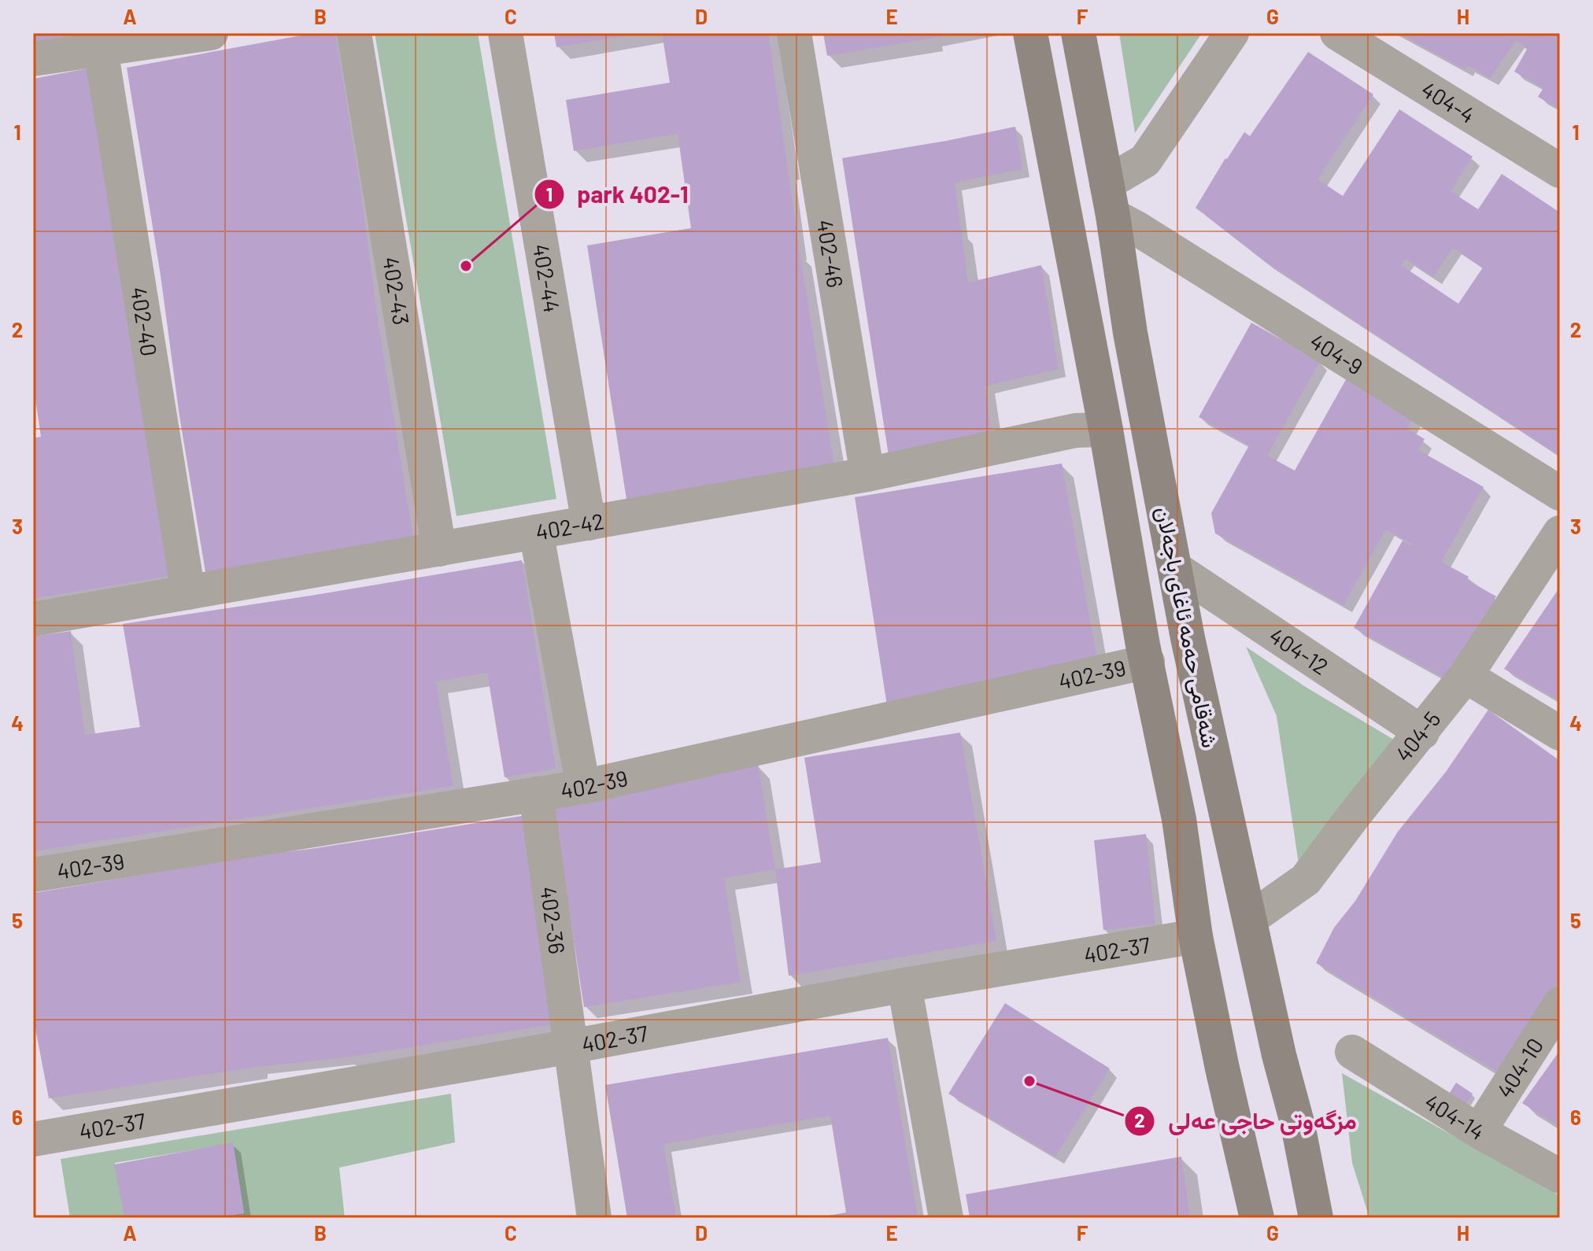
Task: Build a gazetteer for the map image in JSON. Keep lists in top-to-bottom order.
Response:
{
  "streets": {
    "main road": ["شەقامی حەمە ئاغای باجەلان"],
    "street": [
      "404-4",
      "402-46",
      "402-44",
      "402-43",
      "402-40",
      "404-9",
      "402-42",
      "404-12",
      "402-39",
      "404-5",
      "402-36",
      "402-37",
      "404-10",
      "404-14"
    ]
  },
  "crossings": [
    ["402-46", "402-42"],
    ["402-44", "402-42"],
    ["402-43", "402-42"],
    ["402-40", "402-42"],
    ["404-9", "شەقامی حەمە ئاغای باجەلان"],
    ["402-42", "شەقامی حەمە ئاغای باجەلان"],
    ["شەقامی حەمە ئاغای باجەلان", "404-12"],
    ["شەقامی حەمە ئاغای باجەلان", "402-39"],
    ["شەقامی حەمە ئاغای باجەلان", "404-5"],
    ["شەقامی حەمە ئاغای باجەلان", "402-37"],
    ["404-12", "404-5"],
    ["402-39", "402-36"],
    ["402-36", "402-37"],
    ["404-10", "404-14"]
  ],
  "places": ["park 402-1", "مزگەوتی حاجی عەلی"],
  "grid": {
    "columns": [
      "A",
      "B",
      "C",
      "D",
      "E",
      "F",
      "G",
      "H"
    ],
    "rows": [
      "1",
      "2",
      "3",
      "4",
      "5",
      "6"
    ]
  }
}
